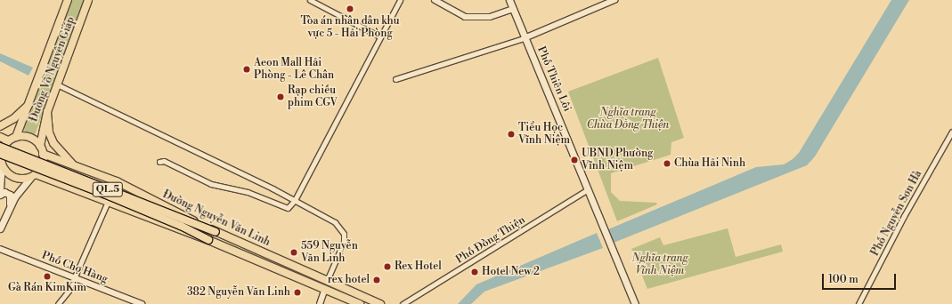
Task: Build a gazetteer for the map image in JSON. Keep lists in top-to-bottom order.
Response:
{
  "streets": {
    "main road": [
      "Đường Võ Nguyên Giáp",
      "Phố Thiên Lôi",
      "QL.5",
      "Đường Nguyễn Văn Linh"
    ],
    "street": ["Phố Nguyễn Sơn Hà", "Phố Đồng Thiện", "Phố Chợ Hàng"]
  },
  "crossings": [
    ["Phố Thiên Lôi", "Phố Đồng Thiện"],
    ["QL.5", "Đường Nguyễn Văn Linh"]
  ],
  "parks": ["Nghĩa trang Chùa Đồng Thiện", "Nghĩa trang Vĩnh Niệm"],
  "places": [
    "Tòa án nhân dân khu vực 5 - Hải Phòng",
    "Aeon Mall Hải Phòng - Lê Chân",
    "Rạp chiếu phim CGV",
    "Tiểu Học Vĩnh Niệm",
    "UBND Phường Vĩnh Niệm",
    "Chùa Hải Ninh",
    "559 Nguyễn Văn Linh",
    "Rex Hotel",
    "Hotel New 2",
    "Gà Rán KimKim",
    "rex hotel",
    "382 Nguyễn Văn Linh"
  ],
  "scale_bar": "100 m"
}
